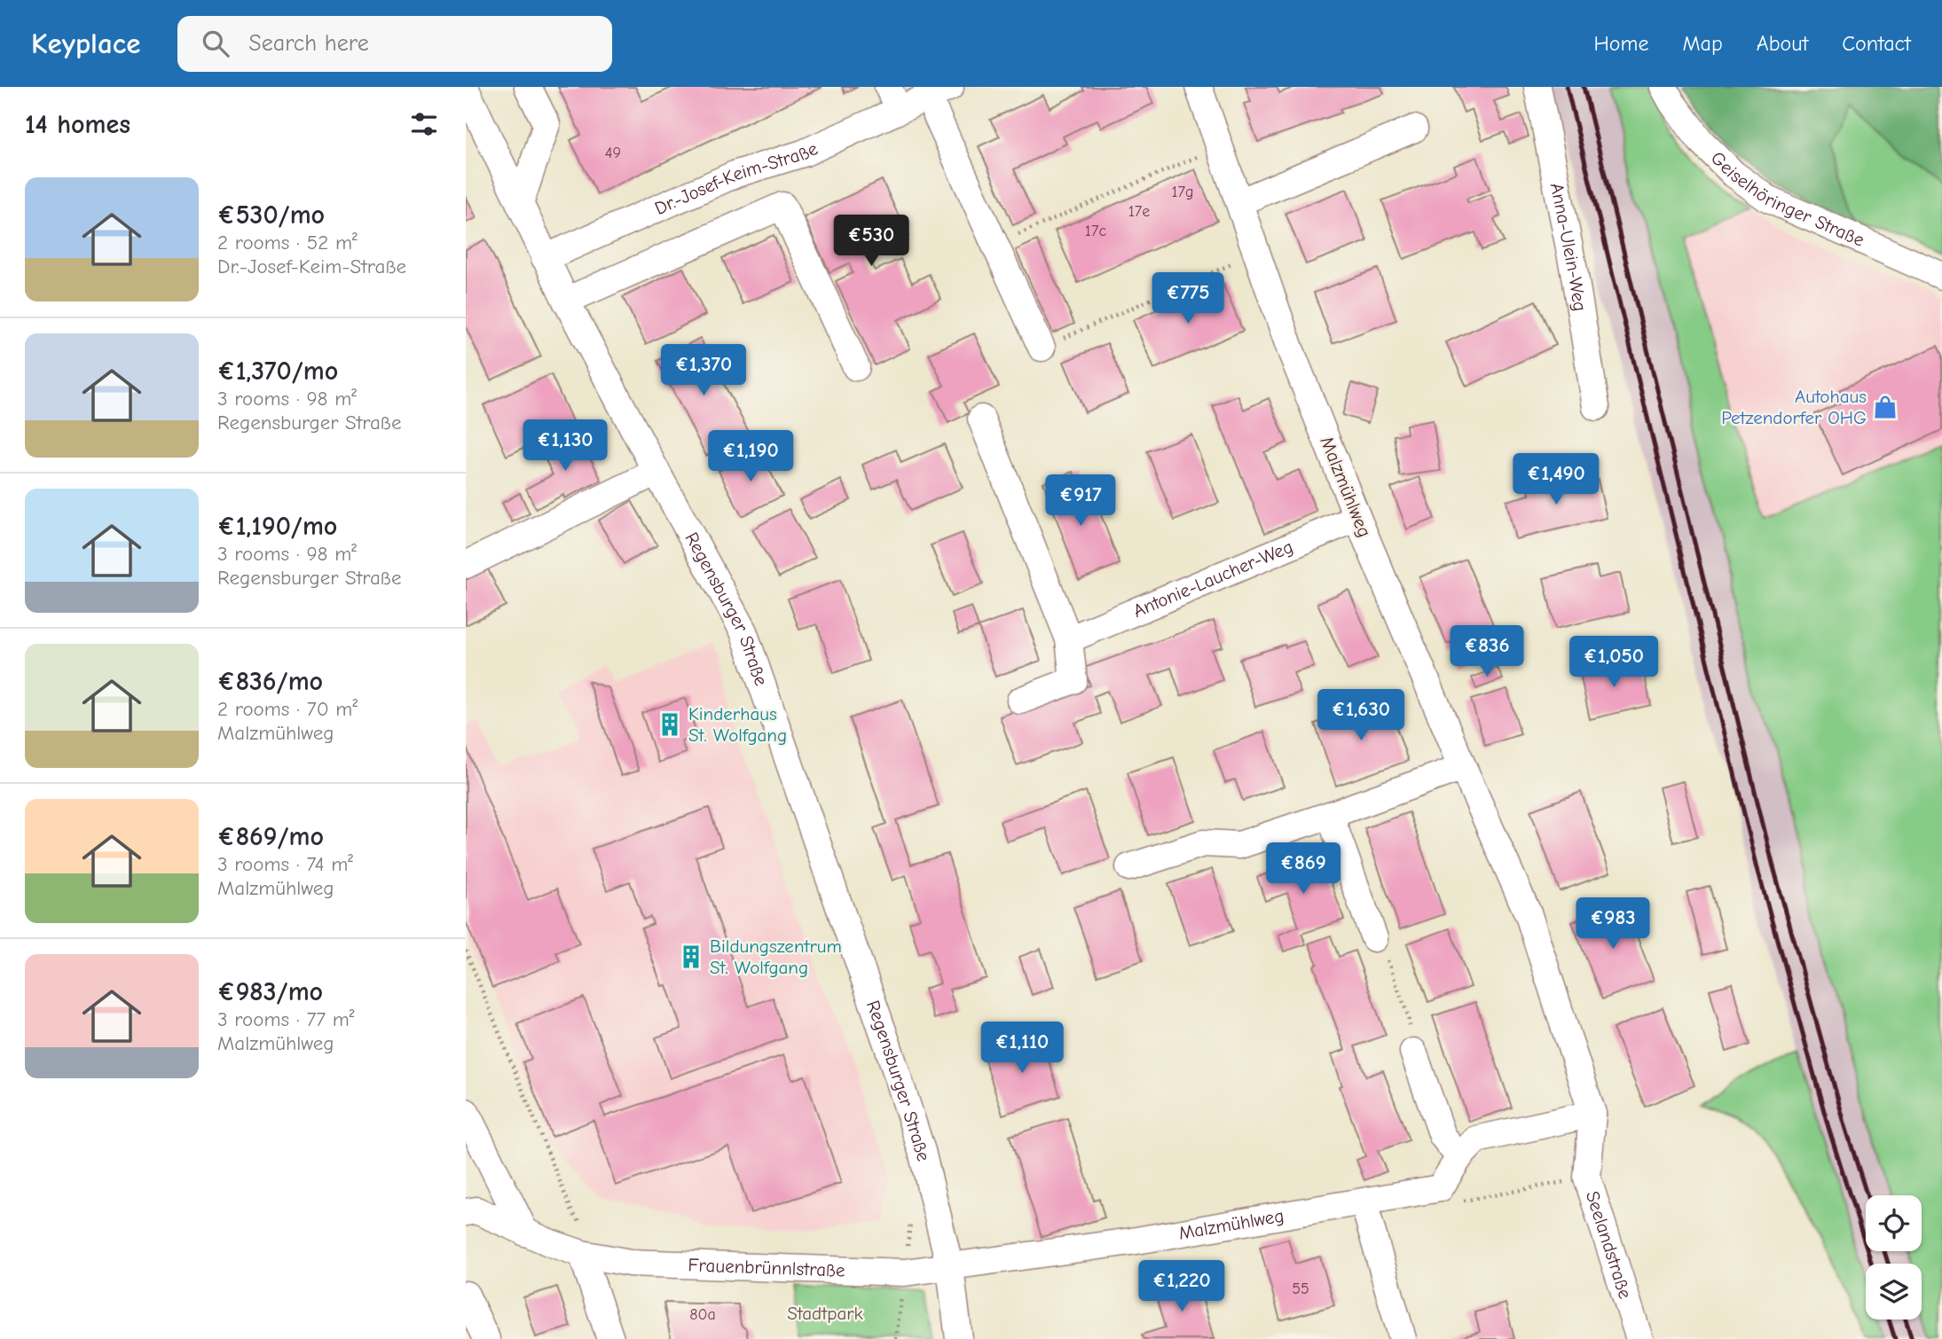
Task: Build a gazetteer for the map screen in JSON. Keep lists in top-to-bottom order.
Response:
{
  "streets": {
    "street": [
      "Dr.-Josef-Keim-Straße",
      "Geiselhöringer Straße",
      "Anna-Ulein-Weg",
      "Malzmühlweg",
      "Antonie-Laucher-Weg",
      "Regensburger Straße",
      "Seelandstraße",
      "Frauenbrünnlstraße"
    ]
  },
  "crossings": [
    ["Dr.-Josef-Keim-Straße", "Regensburger Straße"],
    ["Malzmühlweg", "Antonie-Laucher-Weg"],
    ["Malzmühlweg", "Regensburger Straße"],
    ["Malzmühlweg", "Seelandstraße"],
    ["Malzmühlweg", "Frauenbrünnlstraße"],
    ["Regensburger Straße", "Frauenbrünnlstraße"]
  ],
  "parks": ["Stadtpark"],
  "places": {
    "shop": ["Autohaus Petzendorfer OHG"],
    "building": ["Kinderhaus St. Wolfgang", "Bildungszentrum St. Wolfgang"]
  },
  "house_numbers": [
    "49",
    "17g",
    "17e",
    "17c",
    "55",
    "80a"
  ],
  "page": {
    "header": "Keyplace",
    "search": "Search here",
    "nav": [
      "Home",
      "Map",
      "About",
      "Contact"
    ],
    "heading": "14 homes",
    "list": [
      {
        "name": "€530/mo",
        "note": "2 rooms · 52 m² · Dr.-Josef-Keim-Straße"
      },
      {
        "name": "€1,370/mo",
        "note": "3 rooms · 98 m² · Regensburger Straße"
      },
      {
        "name": "€1,190/mo",
        "note": "3 rooms · 98 m² · Regensburger Straße"
      },
      {
        "name": "€836/mo",
        "note": "2 rooms · 70 m² · Malzmühlweg"
      },
      {
        "name": "€869/mo",
        "note": "3 rooms · 74 m² · Malzmühlweg"
      },
      {
        "name": "€983/mo",
        "note": "3 rooms · 77 m² · Malzmühlweg"
      }
    ],
    "price": [
      "€530",
      "€775",
      "€1,370",
      "€1,130",
      "€1,190",
      "€1,490",
      "€917",
      "€836",
      "€1,050",
      "€1,630",
      "€869",
      "€983",
      "€1,110",
      "€1,220"
    ]
  }
}
